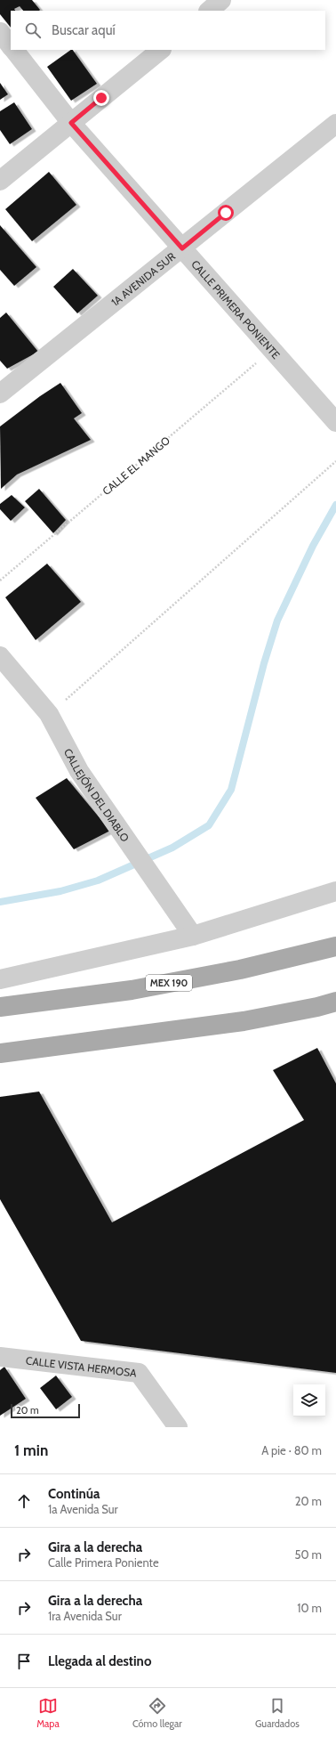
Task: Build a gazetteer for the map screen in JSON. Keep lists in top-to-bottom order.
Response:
{
  "streets": {
    "main road": ["MEX 190"],
    "street": [
      "1A AVENIDA SUR",
      "CALLE PRIMERA PONIENTE",
      "CALLEJÓN DEL DIABLO",
      "CALLE VISTA HERMOSA"
    ],
    "path": ["CALLE EL MANGO"]
  },
  "crossings": [
    ["1A AVENIDA SUR", "CALLE PRIMERA PONIENTE"],
    ["CALLE PRIMERA PONIENTE", "CALLE EL MANGO"]
  ],
  "scale_bar": "20 m",
  "page": {
    "search": "Buscar aquí",
    "scale": "20 m",
    "heading": ["1 min", "A pie · 80 m"],
    "list": [
      ["Continúa", "1a Avenida Sur", "20 m"],
      ["Gira a la derecha", "Calle Primera Poniente", "50 m"],
      ["Gira a la derecha", "1ra Avenida Sur", "10 m"],
      "Llegada al destino"
    ],
    "nav": ["Mapa", "Cómo llegar", "Guardados"]
  }
}
